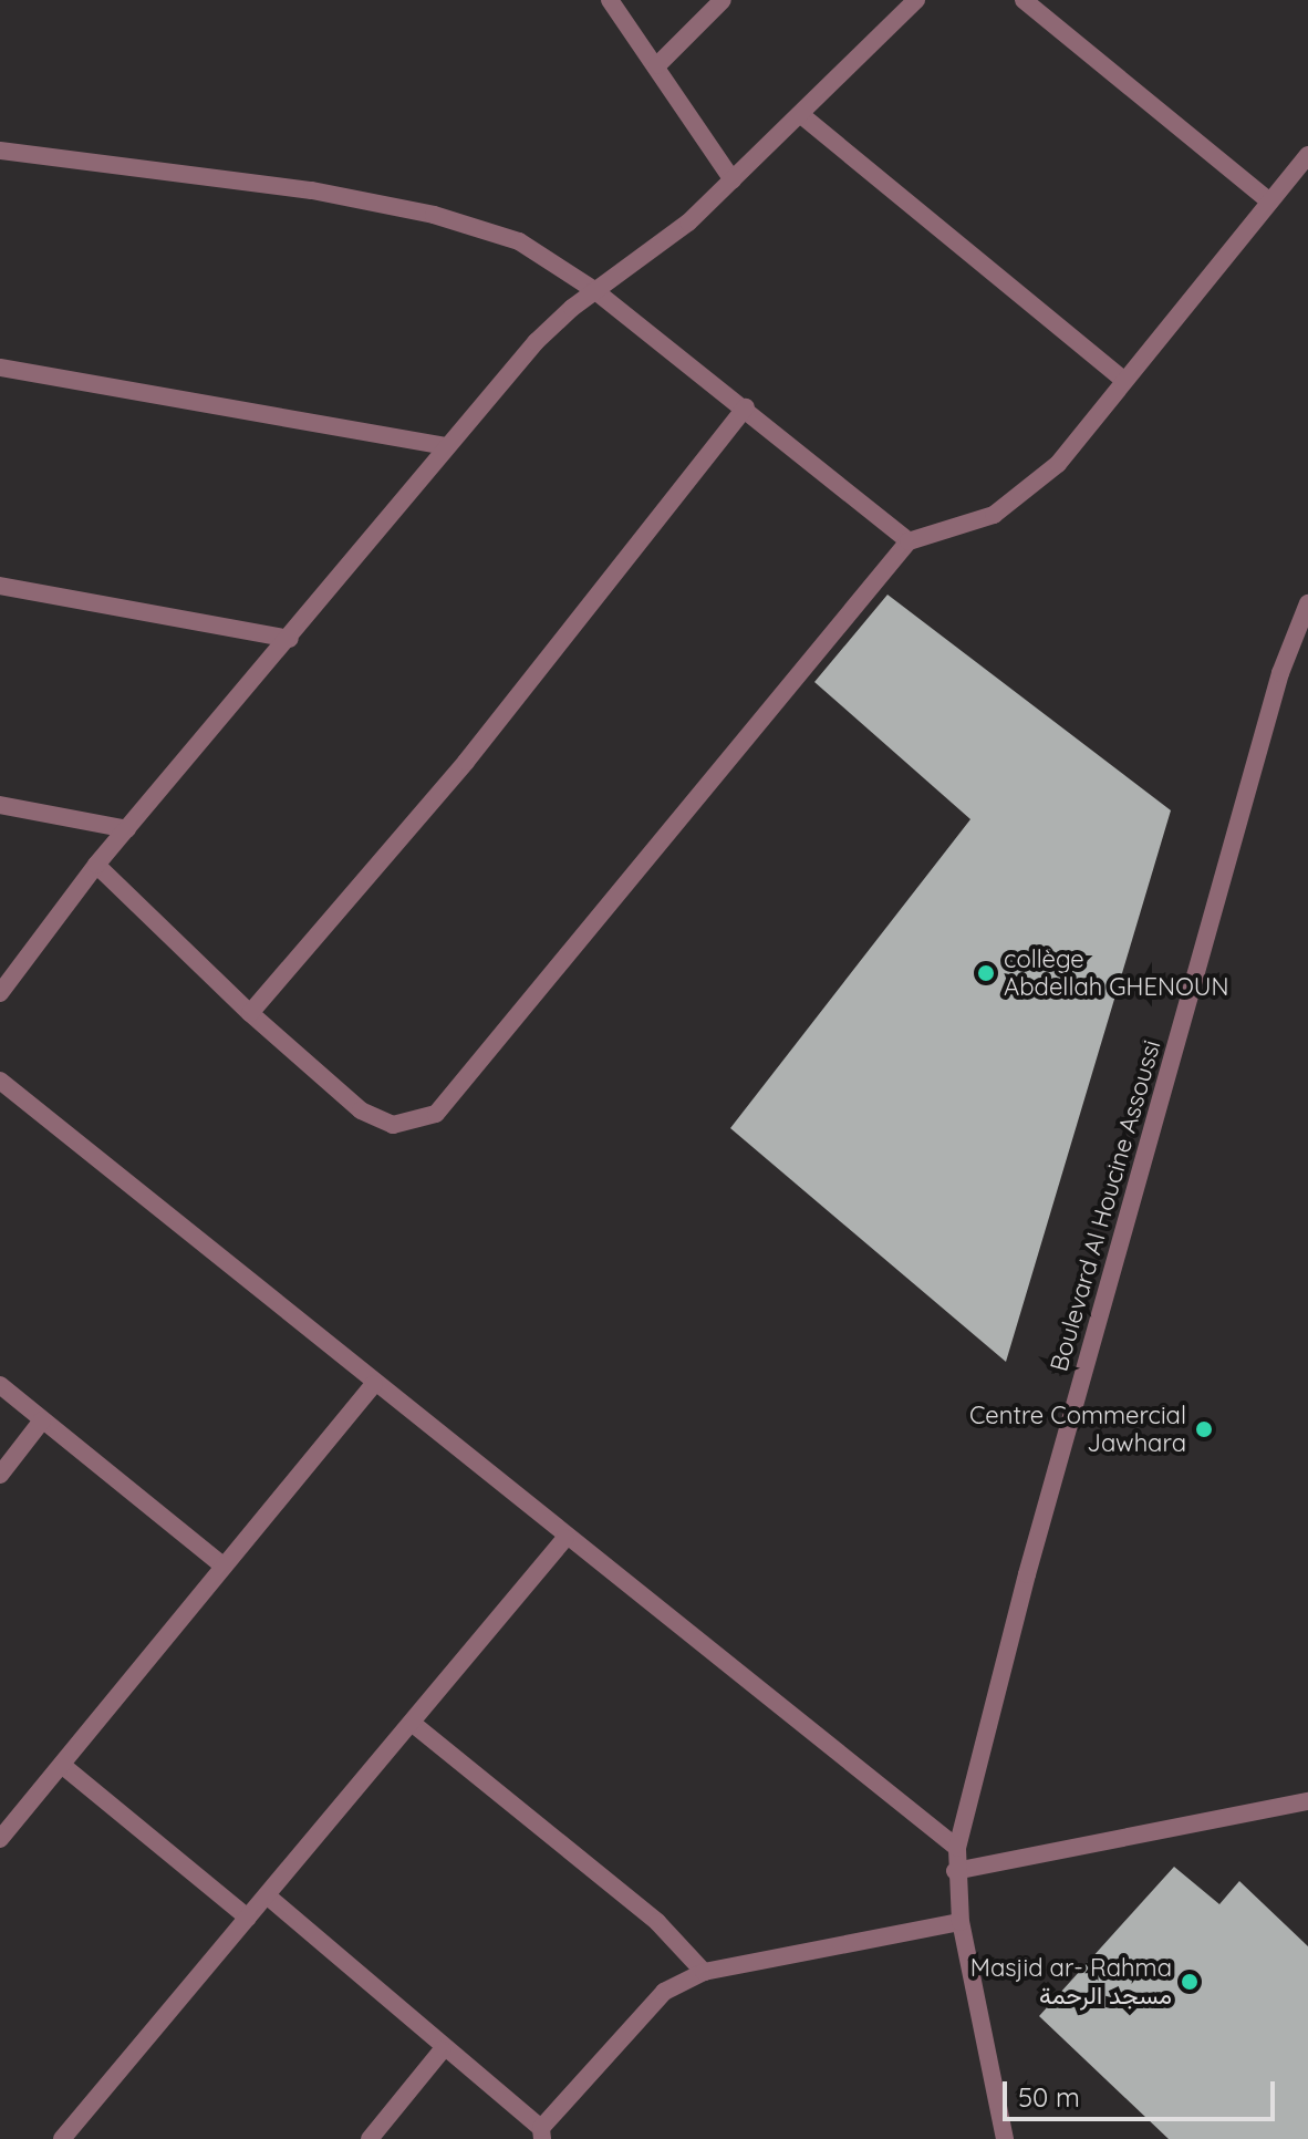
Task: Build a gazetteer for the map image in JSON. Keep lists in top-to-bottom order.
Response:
{
  "streets": {
    "street": ["Boulevard Al Houcine Assoussi"]
  },
  "places": ["collège Abdellah GHENOUN", "Centre Commercial Jawhara", "Masjid ar- Rahma مسجد الرحمة"],
  "scale_bar": "50 m"
}
